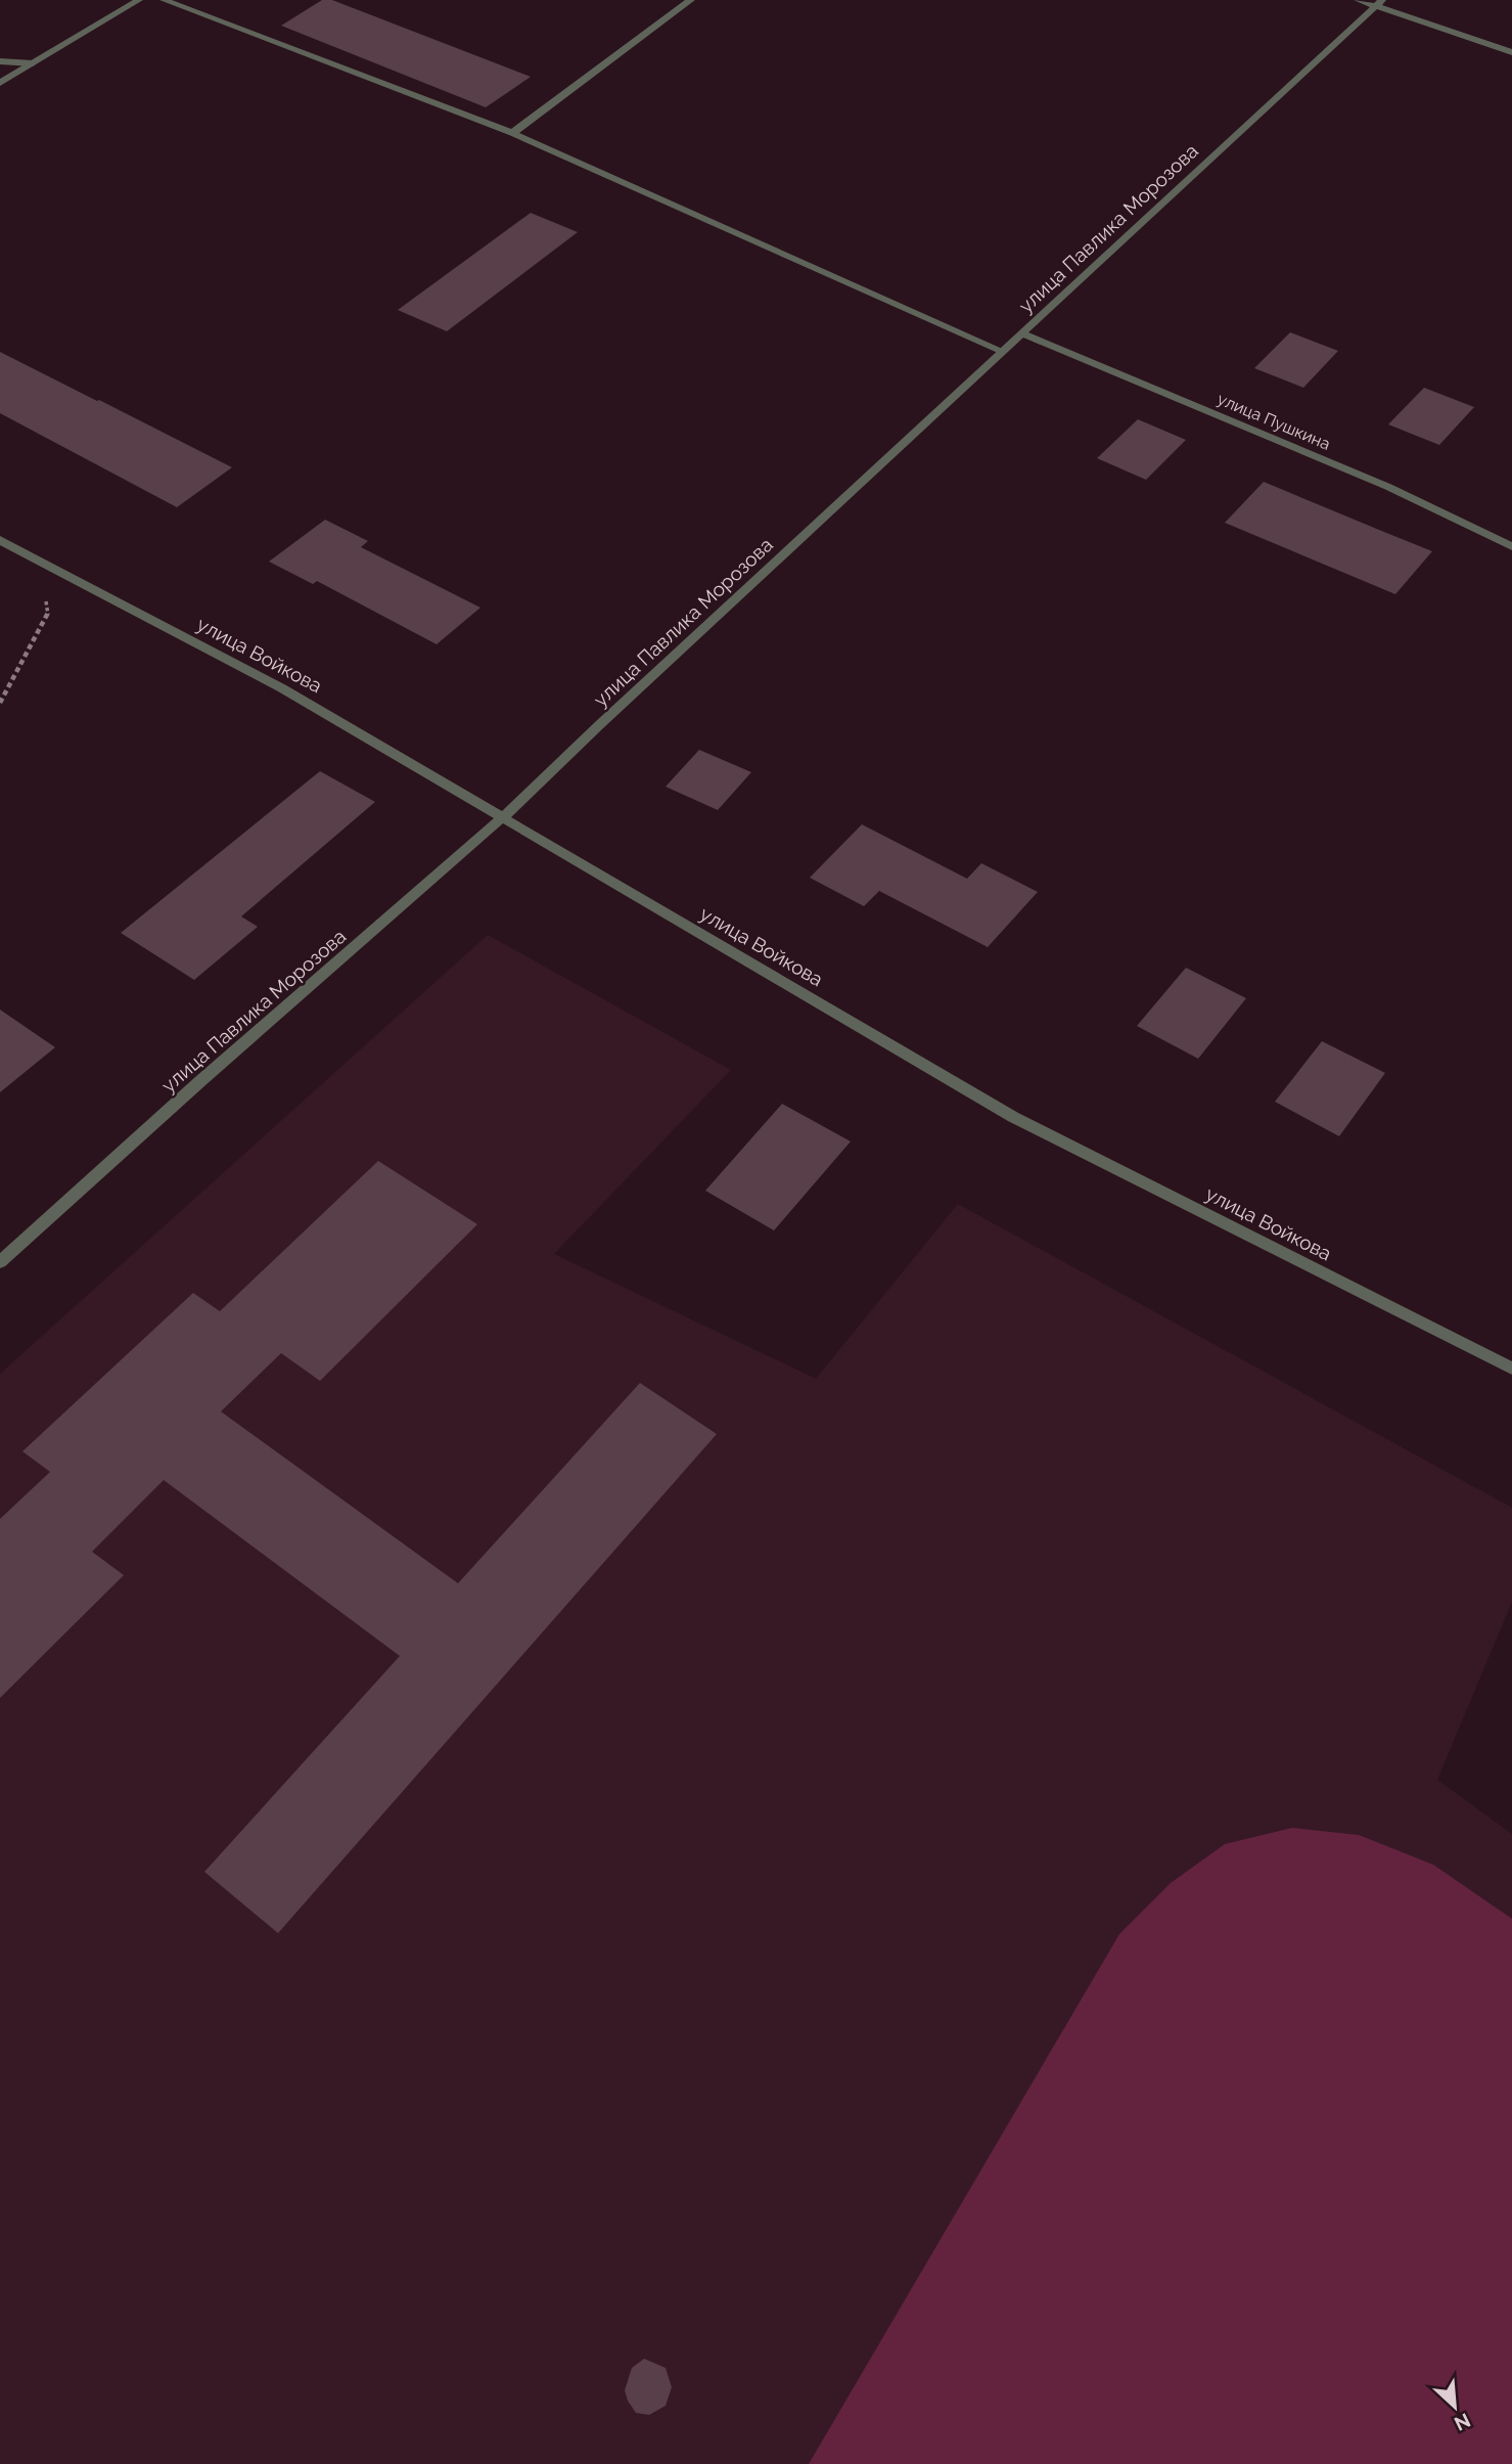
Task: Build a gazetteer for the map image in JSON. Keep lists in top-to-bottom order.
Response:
{
  "streets": {
    "street": ["улица Павлика Морозова", "улица Пушкина", "улица Войкова"]
  },
  "crossings": [
    ["улица Павлика Морозова", "улица Пушкина"],
    ["улица Павлика Морозова", "улица Войкова"]
  ],
  "north": "bottom right"
}
